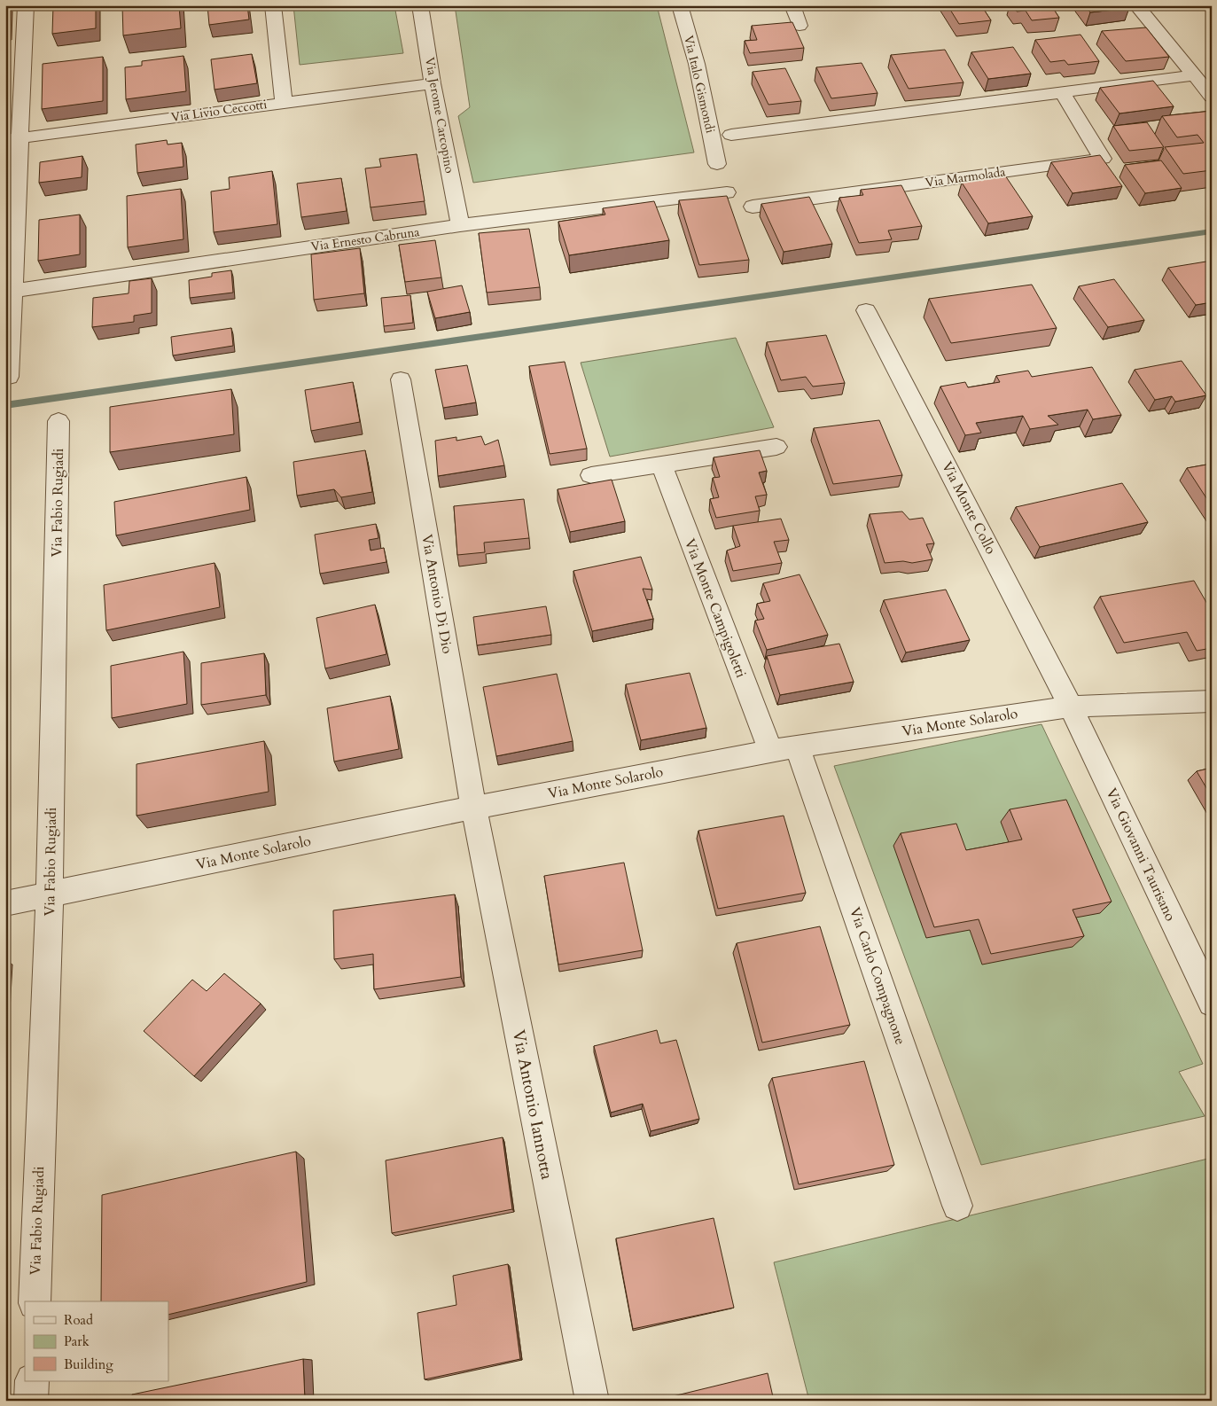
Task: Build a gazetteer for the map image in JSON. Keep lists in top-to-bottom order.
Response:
{
  "streets": {
    "street": [
      "Via Italo Gismondi",
      "Via Livio Ceccotti",
      "Via Jerome Carcopino",
      "Via Marmolada",
      "Via Ernesto Cabruna",
      "Via Fabio Rugiadi",
      "Via Monte Collo",
      "Via Antonio Di Dio",
      "Via Monte Campigoletti",
      "Via Monte Solarolo",
      "Via Giovanni Taurisano",
      "Via Carlo Compagnone",
      "Via Antonio Iannotta"
    ]
  },
  "crossings": [
    ["Via Livio Ceccotti", "Via Jerome Carcopino"],
    ["Via Jerome Carcopino", "Via Ernesto Cabruna"],
    ["Via Fabio Rugiadi", "Via Monte Solarolo"],
    ["Via Monte Collo", "Via Monte Solarolo"],
    ["Via Monte Collo", "Via Giovanni Taurisano"],
    ["Via Antonio Di Dio", "Via Monte Solarolo"],
    ["Via Antonio Di Dio", "Via Antonio Iannotta"],
    ["Via Monte Campigoletti", "Via Monte Solarolo"],
    ["Via Monte Solarolo", "Via Giovanni Taurisano"],
    ["Via Monte Solarolo", "Via Carlo Compagnone"],
    ["Via Monte Solarolo", "Via Antonio Iannotta"]
  ],
  "legend": ["Road", "Park", "Building"]
}
